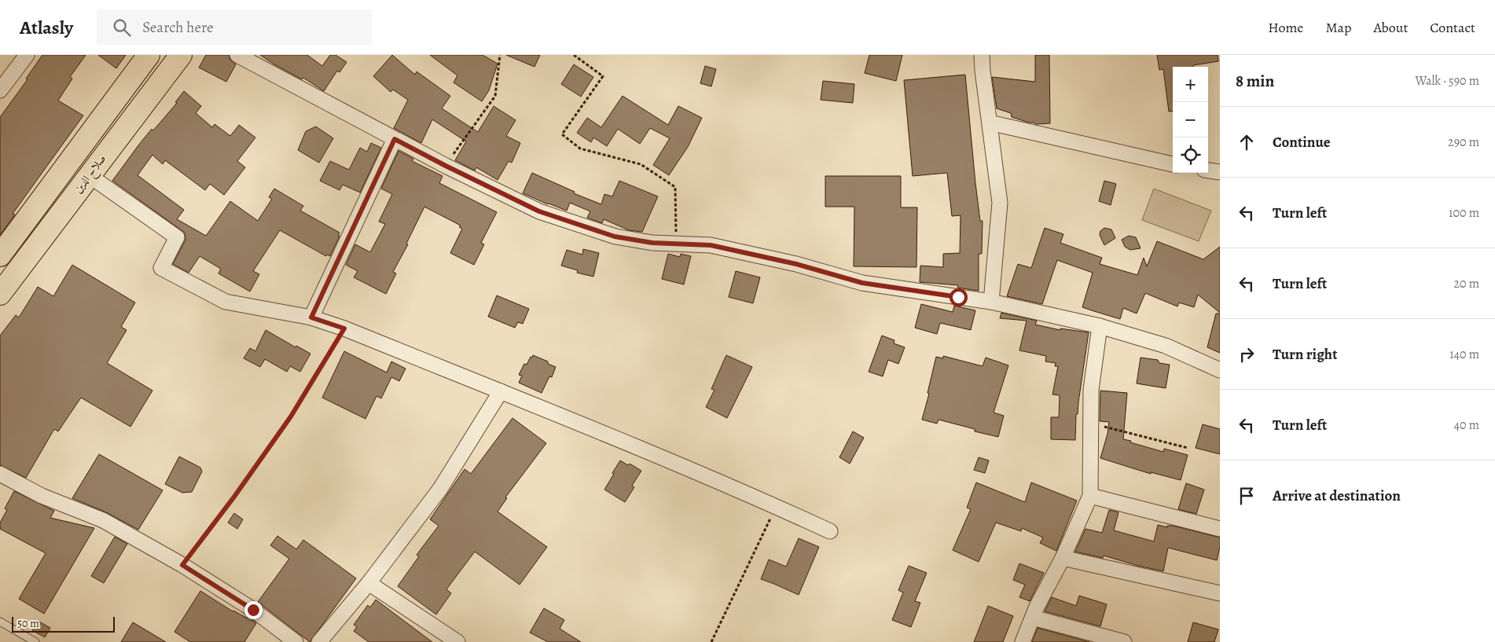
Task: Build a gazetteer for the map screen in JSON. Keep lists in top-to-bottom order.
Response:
{
  "streets": {
    "highway": ["صلاح الدين"]
  },
  "scale_bar": "50 m",
  "page": {
    "header": "Atlasly",
    "search": "Search here",
    "nav": [
      "Home",
      "Map",
      "About",
      "Contact"
    ],
    "heading": ["8 min", "Walk · 590 m"],
    "map_buttons": ["+", "−"],
    "list": [
      ["Continue", "290 m"],
      ["Turn left", "100 m"],
      ["Turn left", "20 m"],
      ["Turn right", "140 m"],
      ["Turn left", "40 m"],
      "Arrive at destination"
    ],
    "scale": "50 m"
  }
}
